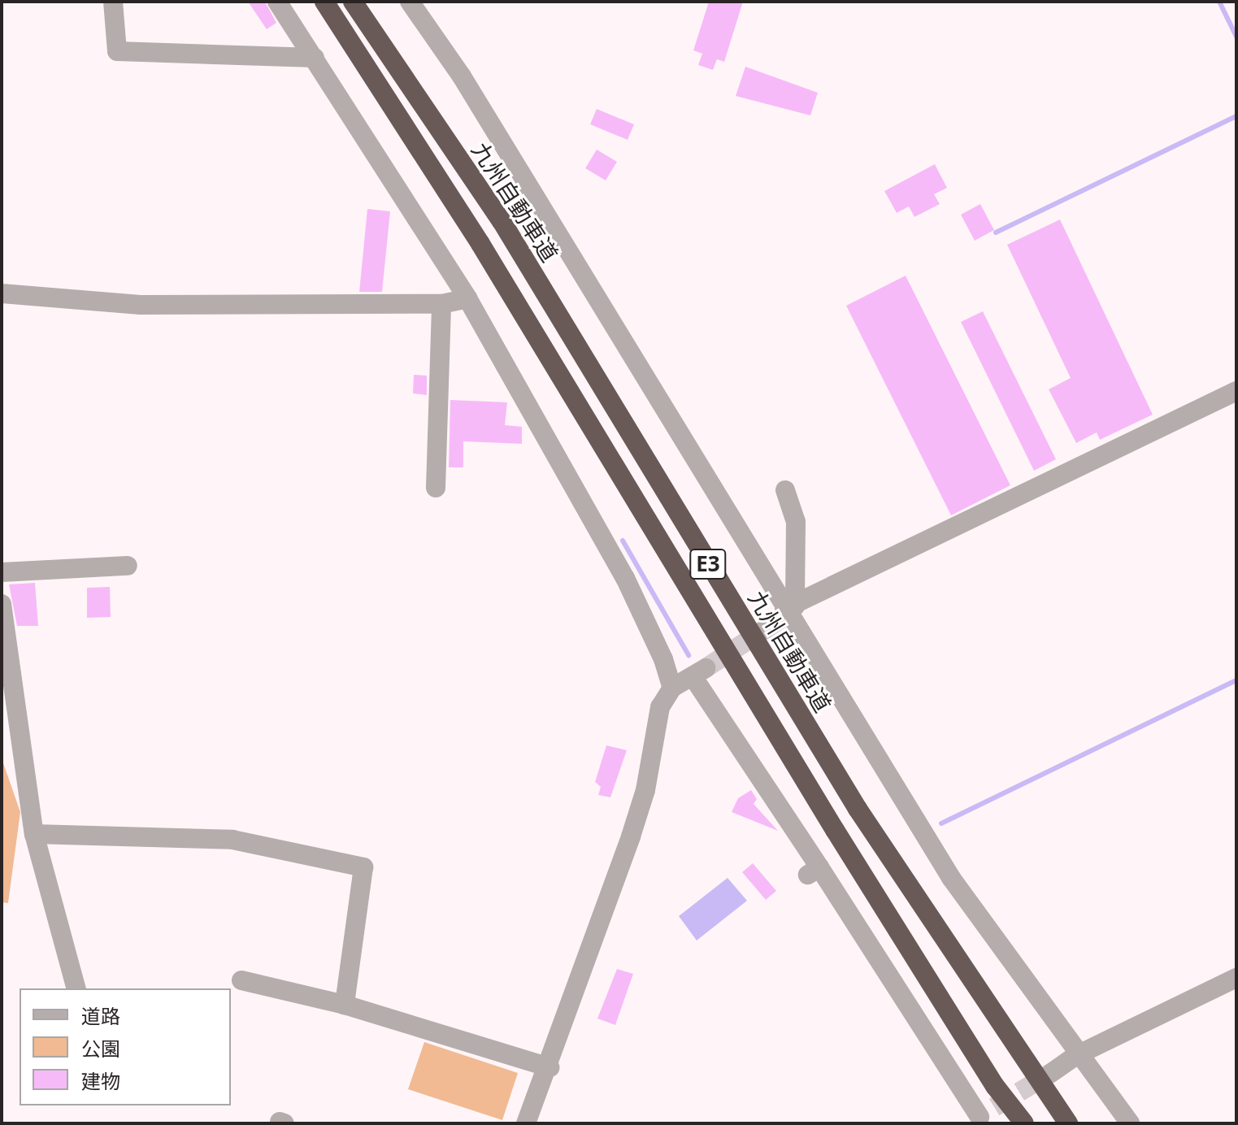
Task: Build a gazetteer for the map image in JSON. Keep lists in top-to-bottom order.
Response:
{
  "streets": {
    "highway": ["九州自動車道", "E3"]
  },
  "legend": ["道路", "公園", "建物"]
}
